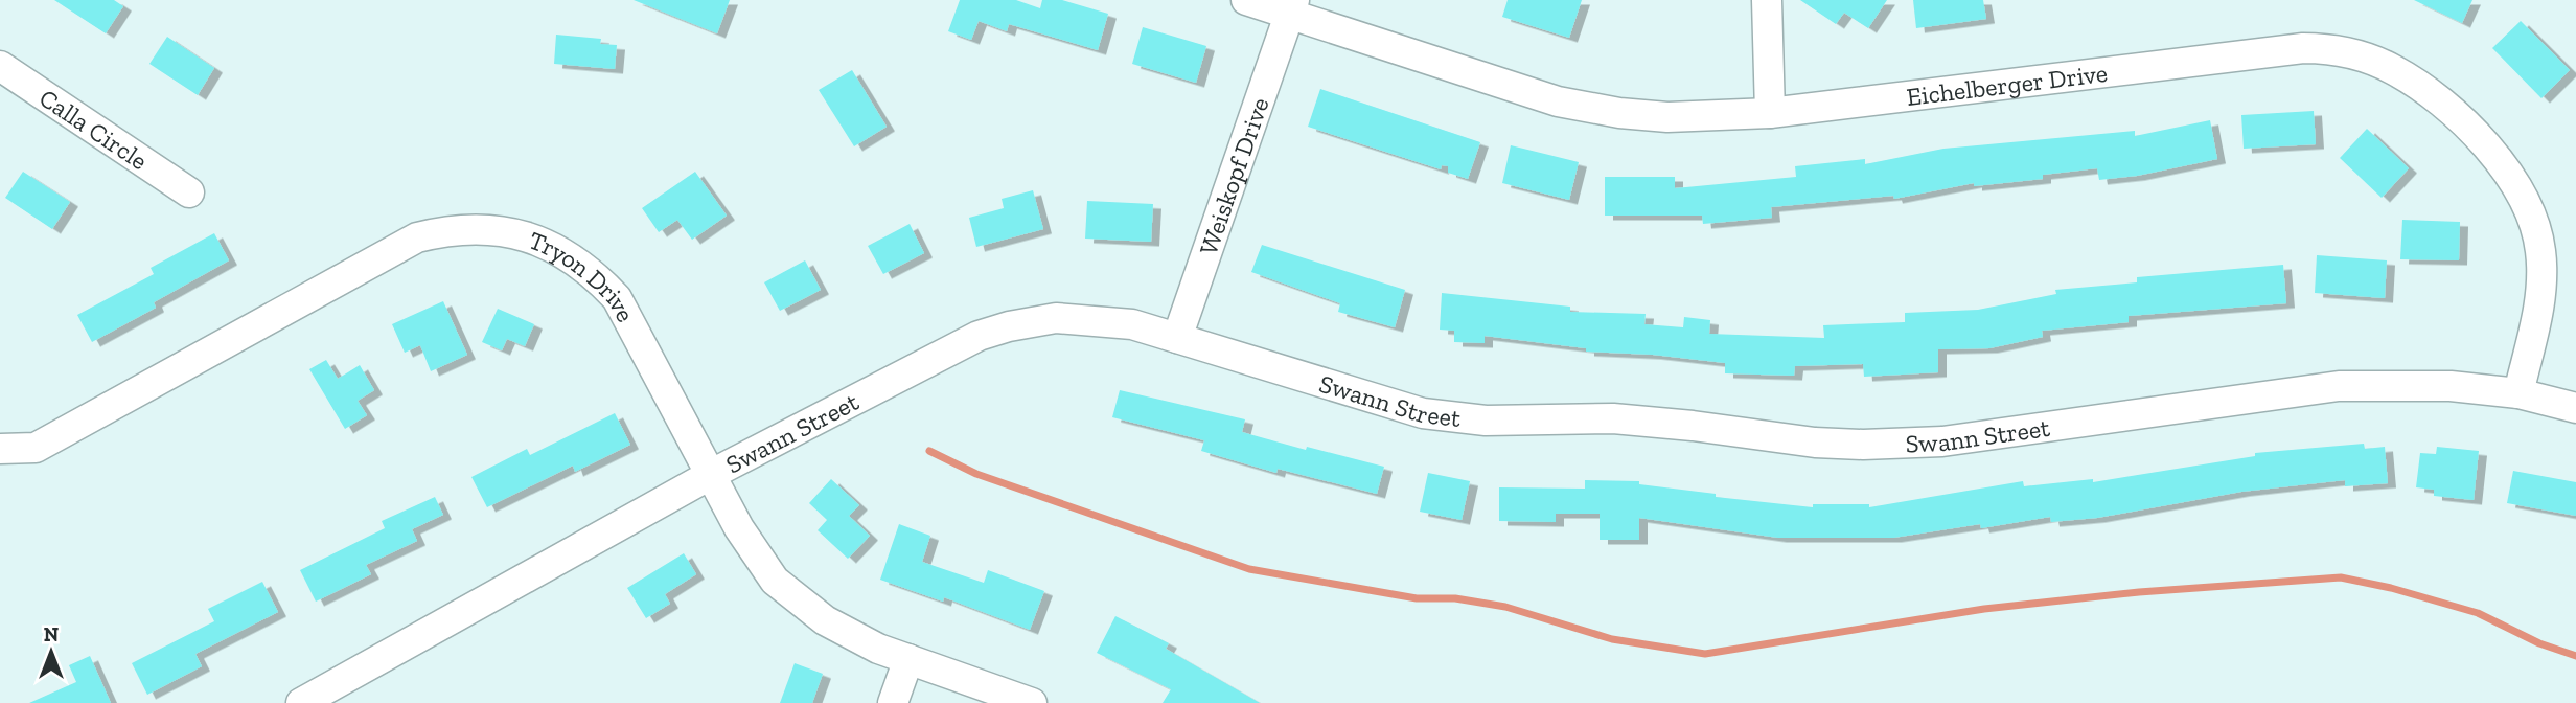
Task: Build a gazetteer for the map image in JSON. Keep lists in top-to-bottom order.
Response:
{
  "streets": {
    "street": [
      "Eichelberger Drive",
      "Calla Circle",
      "Weiskopf Drive",
      "Tryon Drive",
      "Swann Street"
    ]
  },
  "crossings": [
    ["Eichelberger Drive", "Weiskopf Drive"],
    ["Eichelberger Drive", "Swann Street"],
    ["Weiskopf Drive", "Swann Street"],
    ["Tryon Drive", "Swann Street"]
  ],
  "north": "top"
}
